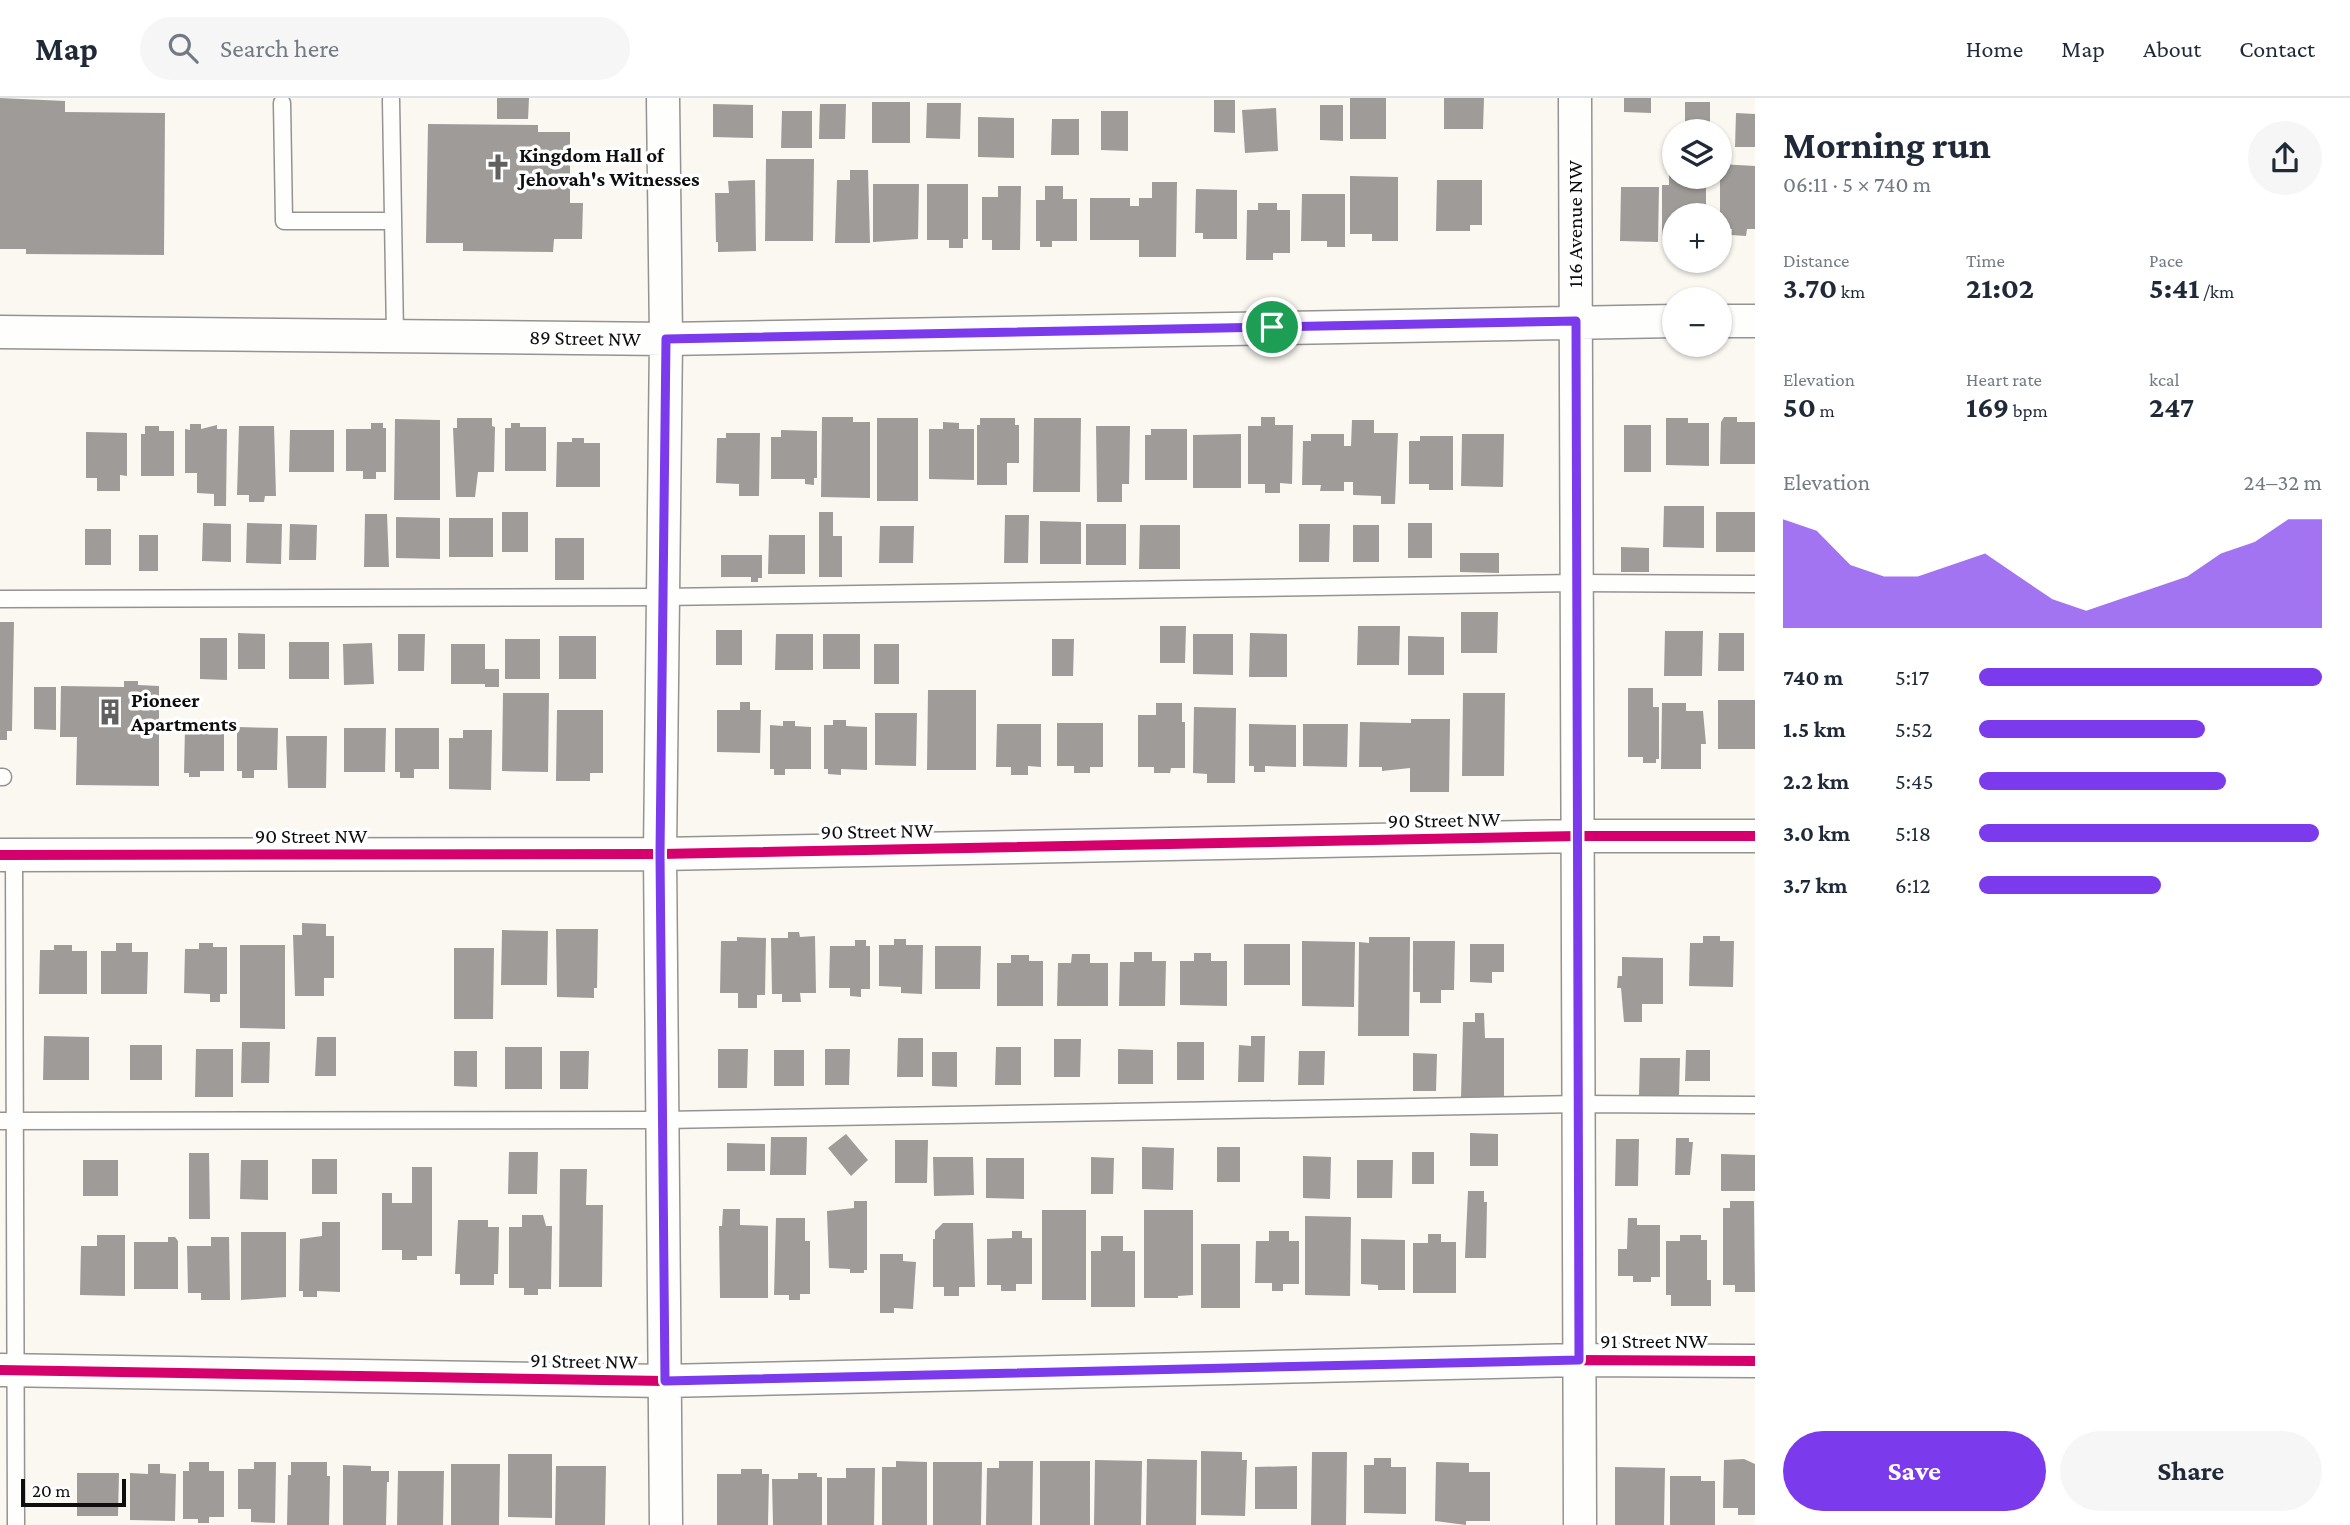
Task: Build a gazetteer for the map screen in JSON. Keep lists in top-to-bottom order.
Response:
{
  "streets": {
    "street": [
      "116 Avenue NW",
      "89 Street NW",
      "90 Street NW",
      "91 Street NW"
    ]
  },
  "crossings": [
    ["116 Avenue NW", "89 Street NW"],
    ["116 Avenue NW", "90 Street NW"],
    ["116 Avenue NW", "91 Street NW"]
  ],
  "places": {
    "church": ["Kingdom Hall of Jehovah's Witnesses"],
    "building": ["Pioneer Apartments"]
  },
  "scale_bar": "20 m",
  "page": {
    "header": "Map",
    "search": "Search here",
    "nav": [
      "Home",
      "Map",
      "About",
      "Contact"
    ],
    "heading": ["Morning run", "06:11 · 5 × 740 m"],
    "map_buttons": ["+", "−"],
    "stats": [
      ["Distance", "3.70 km"],
      ["Time", "21:02"],
      ["Pace", "5:41 /km"],
      ["Elevation", "50 m"],
      ["Heart rate", "169 bpm"],
      ["kcal", "247"]
    ],
    "chart": ["Elevation", "24–32 m"],
    "list": [
      {
        "name": "740 m",
        "note": "5:17"
      },
      {
        "name": "1.5 km",
        "note": "5:52"
      },
      {
        "name": "2.2 km",
        "note": "5:45"
      },
      {
        "name": "3.0 km",
        "note": "5:18"
      },
      {
        "name": "3.7 km",
        "note": "6:12"
      }
    ],
    "buttons": ["Save", "Share"],
    "scale": "20 m"
  }
}
